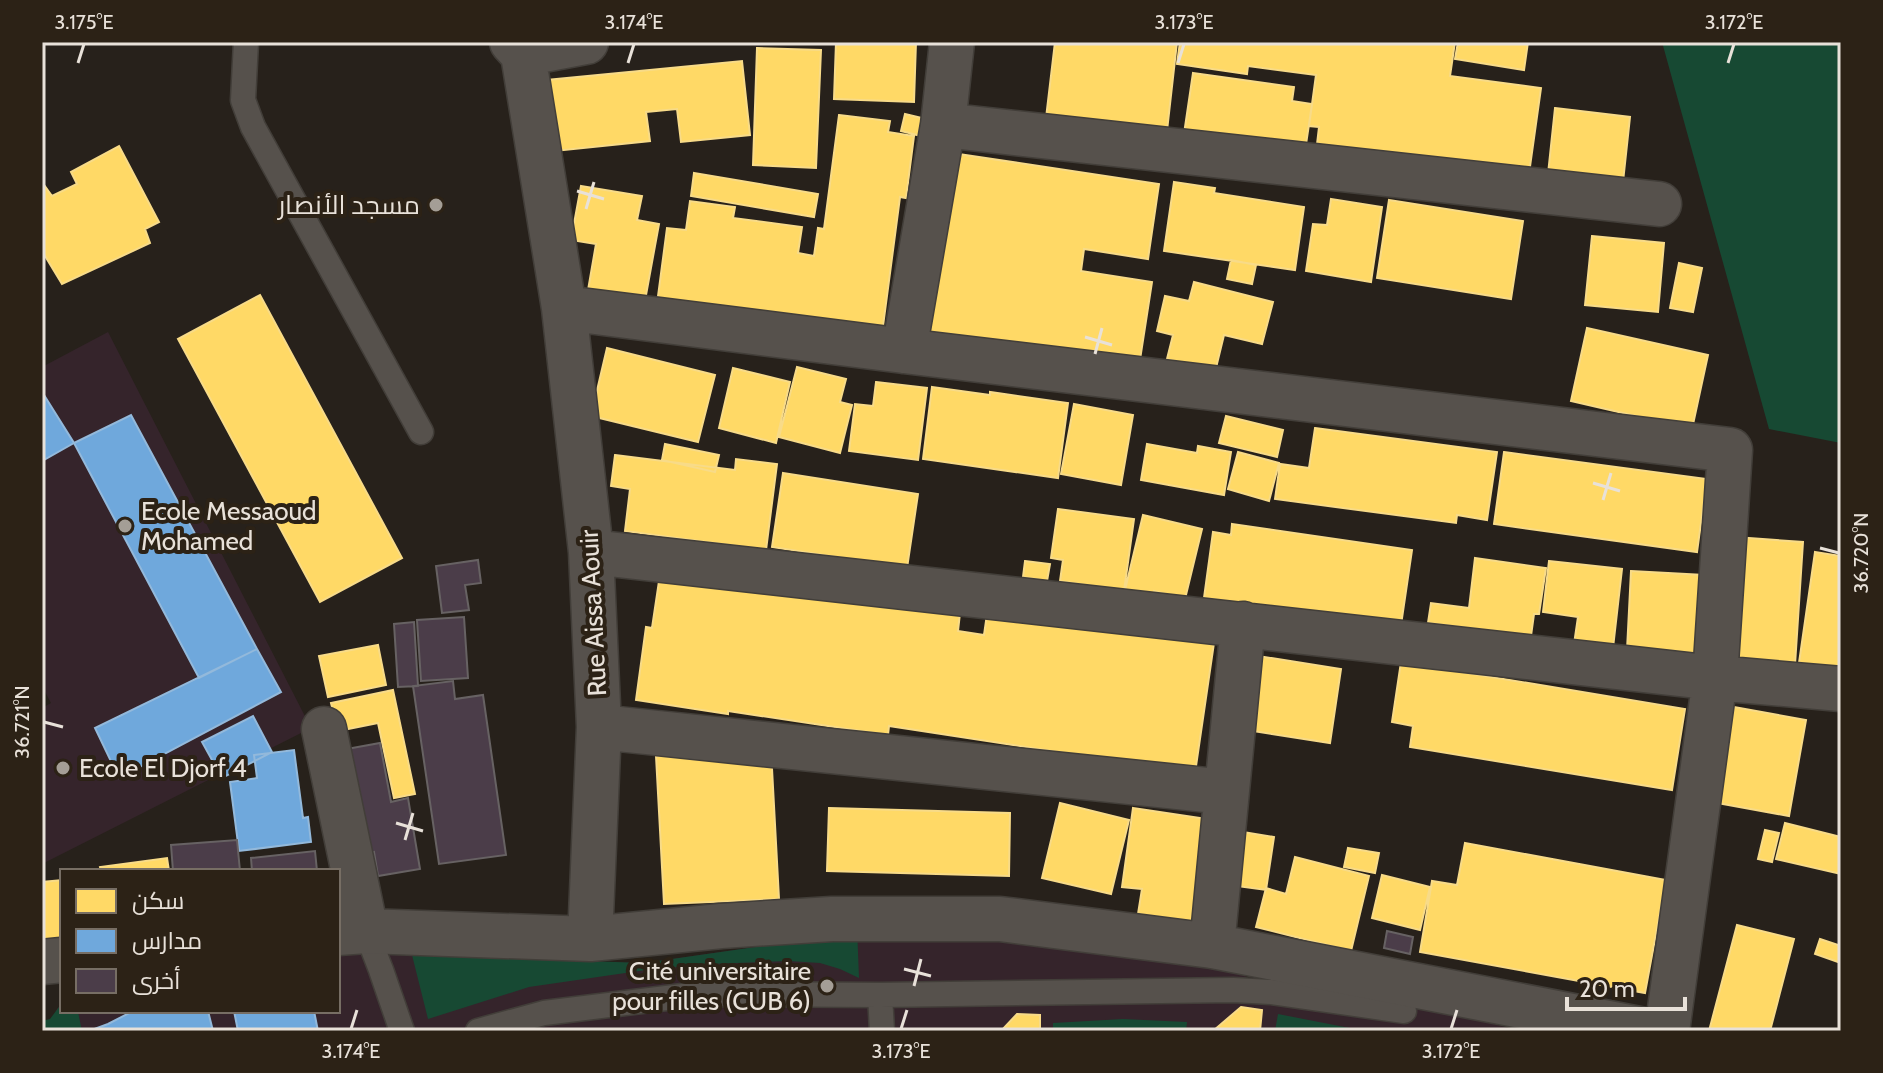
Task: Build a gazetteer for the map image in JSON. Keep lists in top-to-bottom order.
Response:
{
  "streets": {
    "street": ["Rue Aissa Aouir"]
  },
  "places": [
    "مسجد الأنصار",
    "Ecole Messaoud Mohamed",
    "Ecole El Djorf 4",
    "Cité universitaire pour filles (CUB 6)"
  ],
  "legend": ["سكن", "مدارس", "أخرى"],
  "scale_bar": "20 m",
  "coordinates": [
    "3.175°E",
    "3.174°E",
    "3.173°E",
    "3.172°E",
    "36.720°N",
    "36.721°N"
  ]
}
